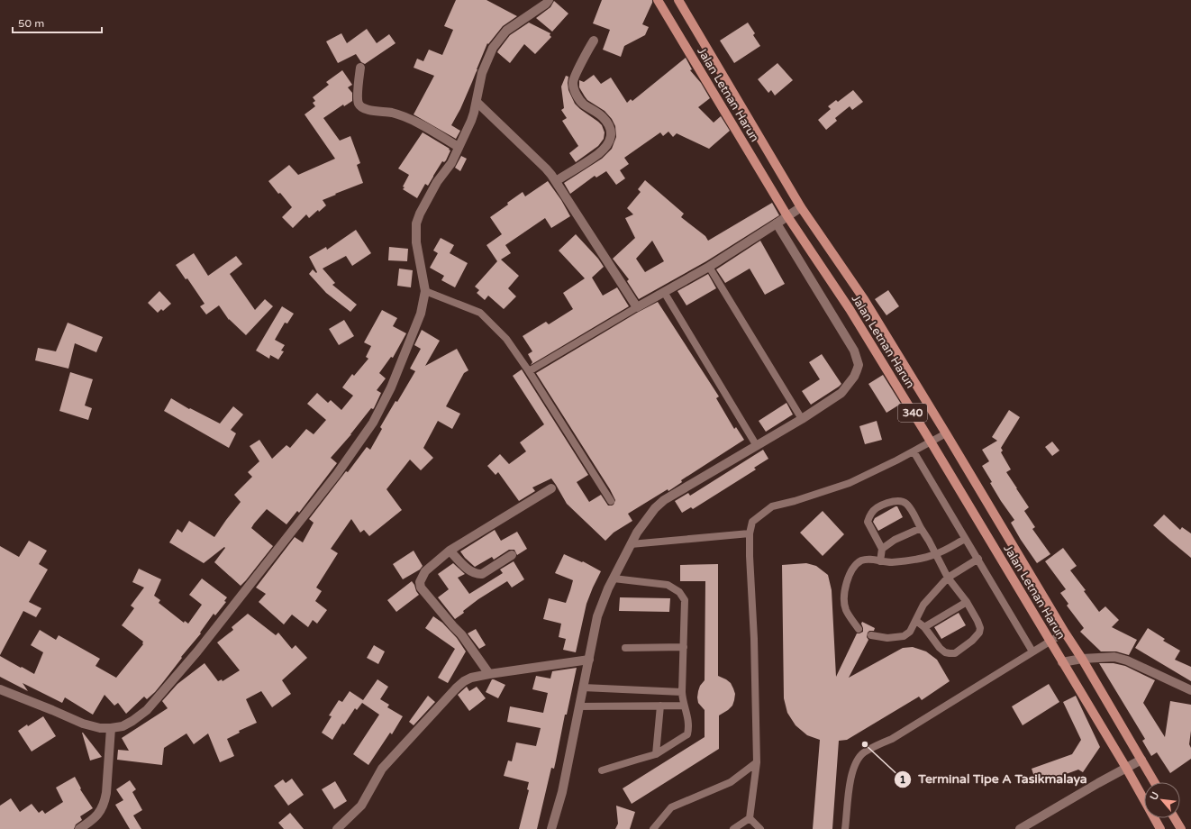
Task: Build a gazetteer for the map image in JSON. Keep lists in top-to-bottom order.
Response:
{
  "streets": {
    "main road": ["Jalan Letnan Harun", "340"]
  },
  "places": ["Terminal Tipe A Tasikmalaya"],
  "scale_bar": "50 m",
  "north": "top left"
}
